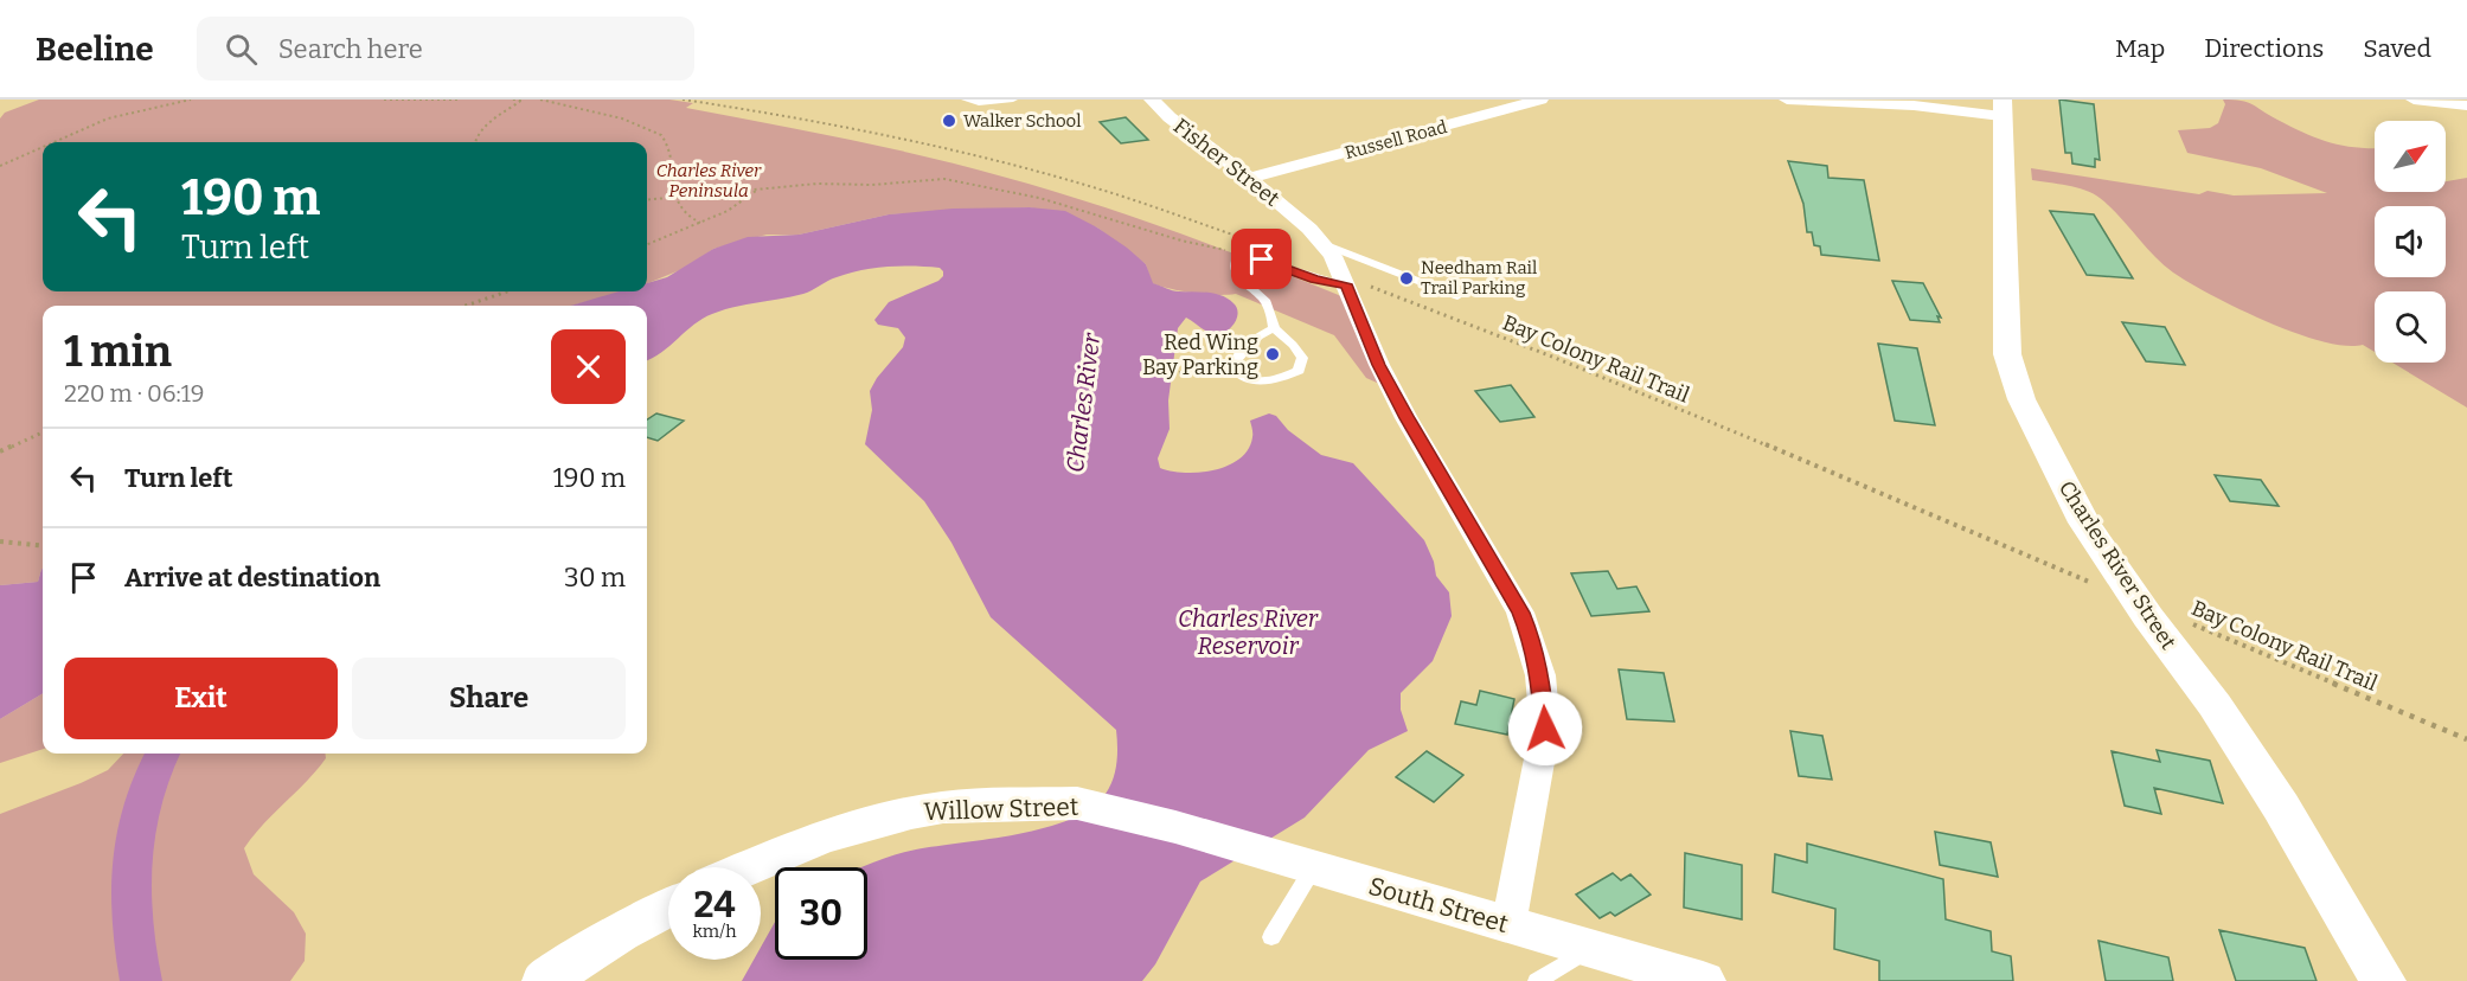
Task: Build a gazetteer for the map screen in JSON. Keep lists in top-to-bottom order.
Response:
{
  "streets": {
    "street": [
      "Russell Road",
      "Fisher Street",
      "Charles River Street",
      "Willow Street",
      "South Street"
    ],
    "path": ["Bay Colony Rail Trail"]
  },
  "crossings": [
    ["Russell Road", "Fisher Street"],
    ["Fisher Street", "Bay Colony Rail Trail"],
    ["Fisher Street", "South Street"],
    ["Bay Colony Rail Trail", "Charles River Street"],
    ["Willow Street", "South Street"]
  ],
  "water": ["Charles River", "Charles River Reservoir"],
  "parks": ["Charles River Peninsula"],
  "places": ["Walker School", "Needham Rail Trail Parking", "Red Wing Bay Parking"],
  "north": "top right",
  "page": {
    "header": "Beeline",
    "search": "Search here",
    "nav": ["Map", "Directions", "Saved"],
    "turn": ["190 m", "Turn left"],
    "heading": ["1 min", "220 m · 06:19"],
    "list": [
      {
        "name": "Turn left",
        "value": "190 m"
      },
      {
        "name": "Arrive at destination",
        "value": "30 m"
      }
    ],
    "buttons": ["Exit", "Share"],
    "speed": "24 km/h",
    "limit": "30"
  }
}
